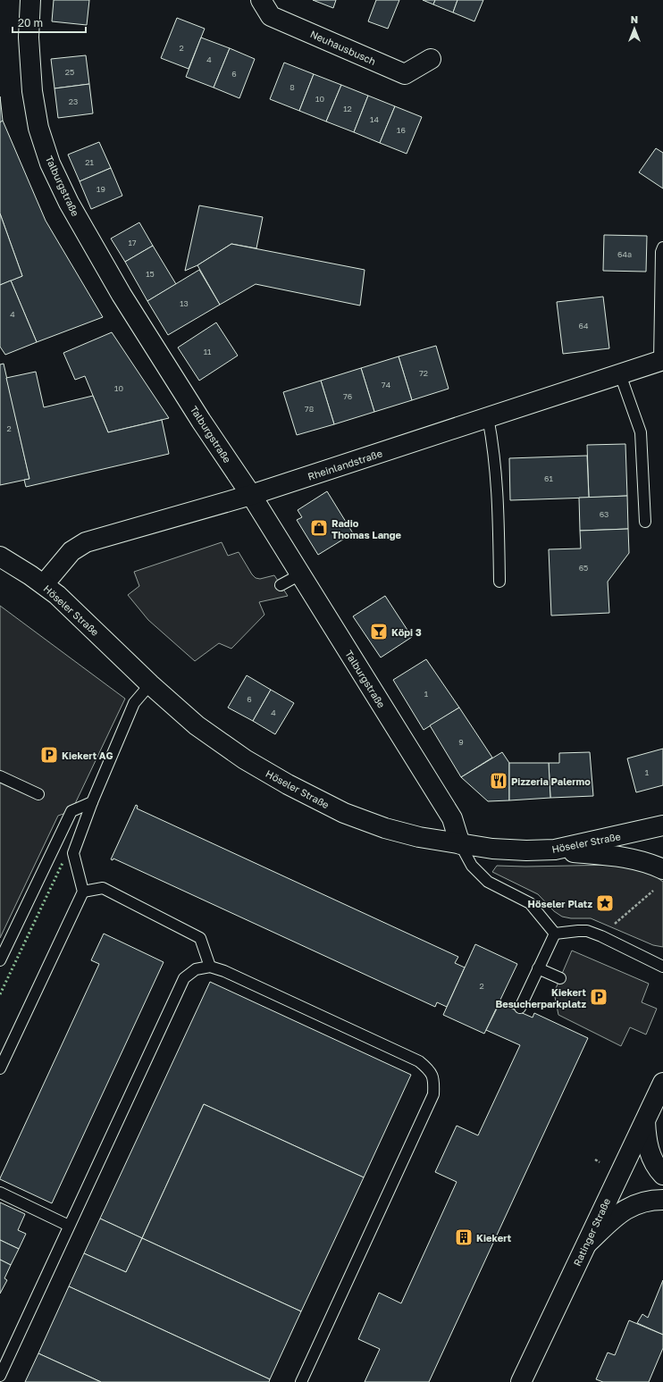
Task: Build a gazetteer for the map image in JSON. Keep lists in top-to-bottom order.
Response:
{
  "streets": {
    "street": [
      "Neuhausbusch",
      "Talburgstraße",
      "Rheinlandstraße",
      "Höseler Straße",
      "Ratinger Straße"
    ]
  },
  "crossings": [
    ["Talburgstraße", "Rheinlandstraße"],
    ["Talburgstraße", "Höseler Straße"],
    ["Rheinlandstraße", "Höseler Straße"]
  ],
  "places": {
    "shop": ["Radio Thomas Lange"],
    "bar": ["Köpi 3"],
    "parking": ["Kiekert AG", "Kiekert Besucherparkplatz"],
    "restaurant": ["Pizzeria Palermo"],
    "place": ["Höseler Platz"],
    "building": ["Kiekert"]
  },
  "house_numbers": [
    "2",
    "4",
    "25",
    "6",
    "8",
    "10",
    "23",
    "12",
    "14",
    "16",
    "21",
    "19",
    "17",
    "64a",
    "15",
    "13",
    "4",
    "64",
    "11",
    "72",
    "74",
    "10",
    "76",
    "78",
    "2",
    "61",
    "63",
    "65",
    "1",
    "6",
    "4",
    "9",
    "1",
    "2"
  ],
  "scale_bar": "20 m",
  "north": "top"
}
